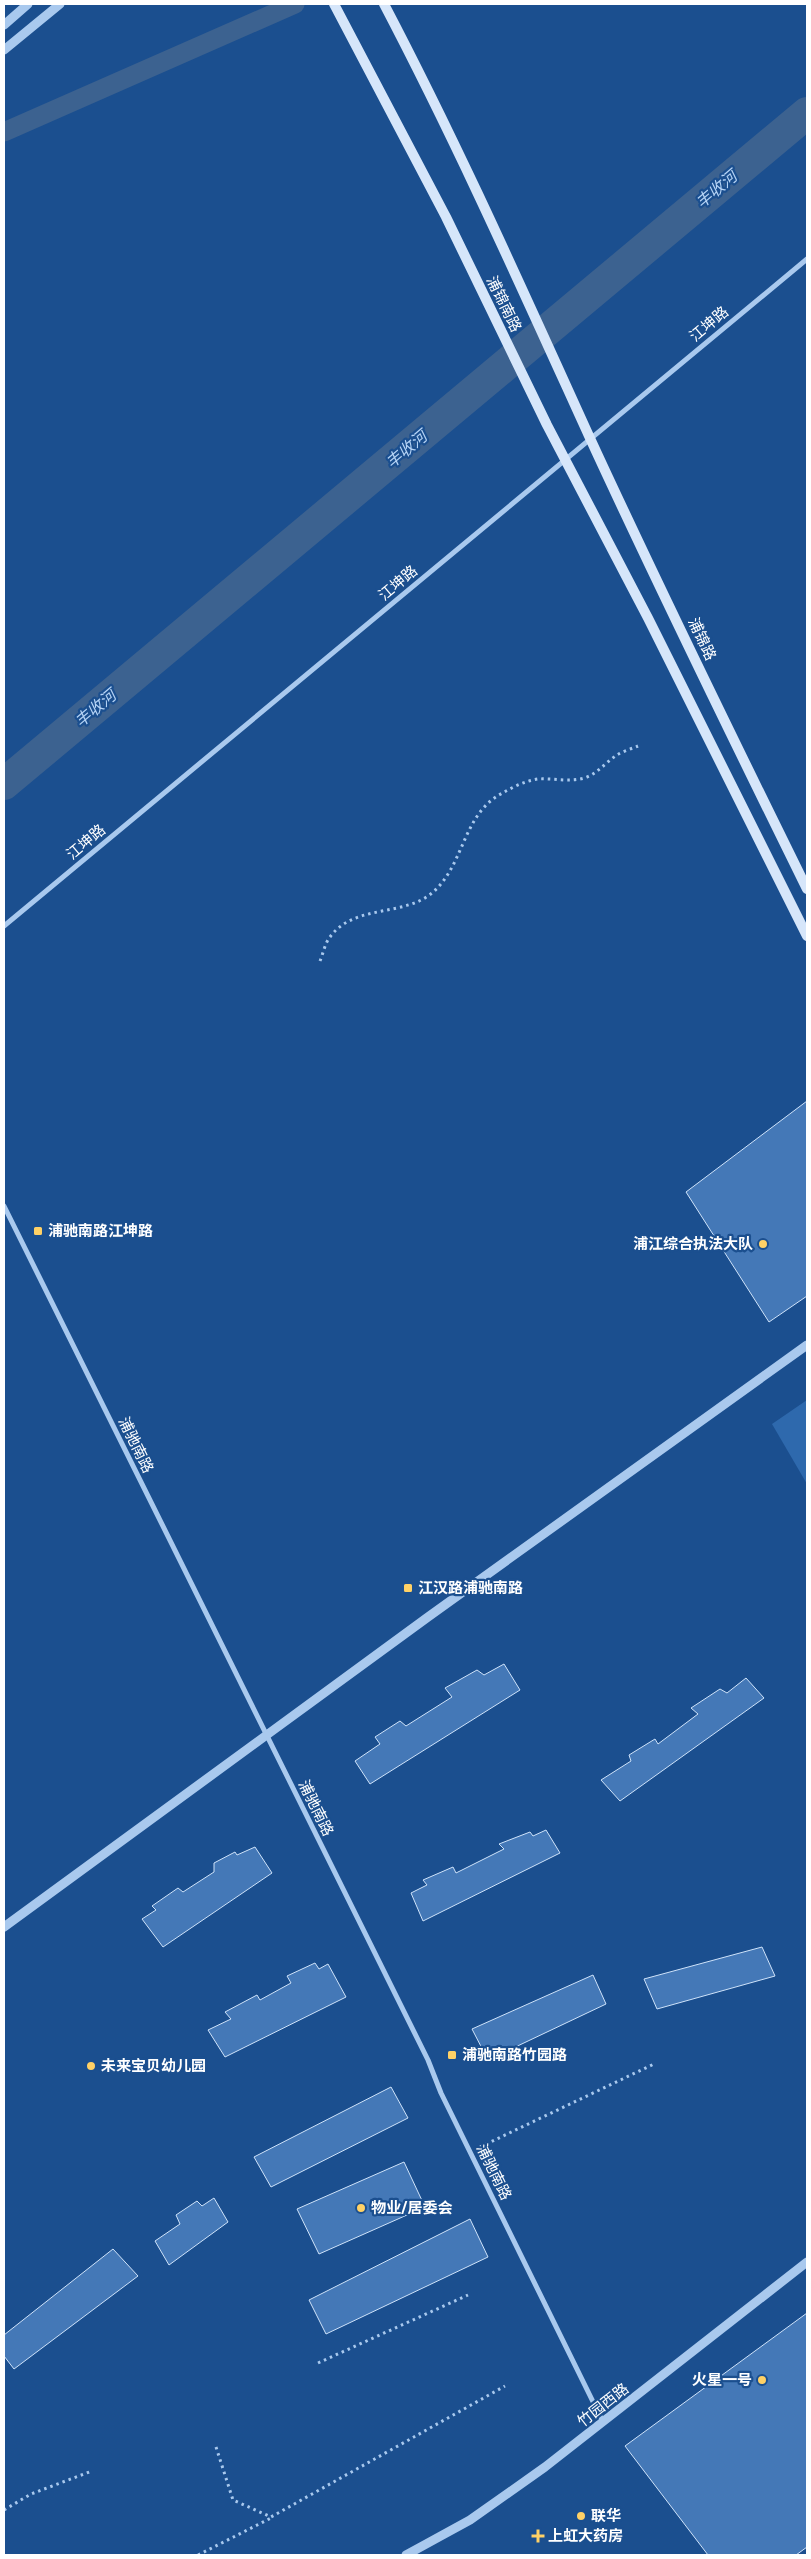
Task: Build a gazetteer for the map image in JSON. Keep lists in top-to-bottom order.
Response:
{
  "streets": {
    "main road": ["浦锦南路", "浦锦路"],
    "street": ["江坤路", "浦驰南路", "竹园西路"]
  },
  "crossings": [
    ["浦锦南路", "江坤路"],
    ["浦锦南路", "浦锦路"],
    ["江坤路", "浦锦路"],
    ["浦驰南路", "竹园西路"]
  ],
  "water": ["丰收河"],
  "places": {
    "transit": ["浦驰南路江坤路", "江汉路浦驰南路", "浦驰南路竹园路"],
    "other": [
      "浦江综合执法大队",
      "未来宝贝幼儿园",
      "物业/居委会",
      "火星一号",
      "联华"
    ],
    "health": ["上虹大药房"]
  }
}
